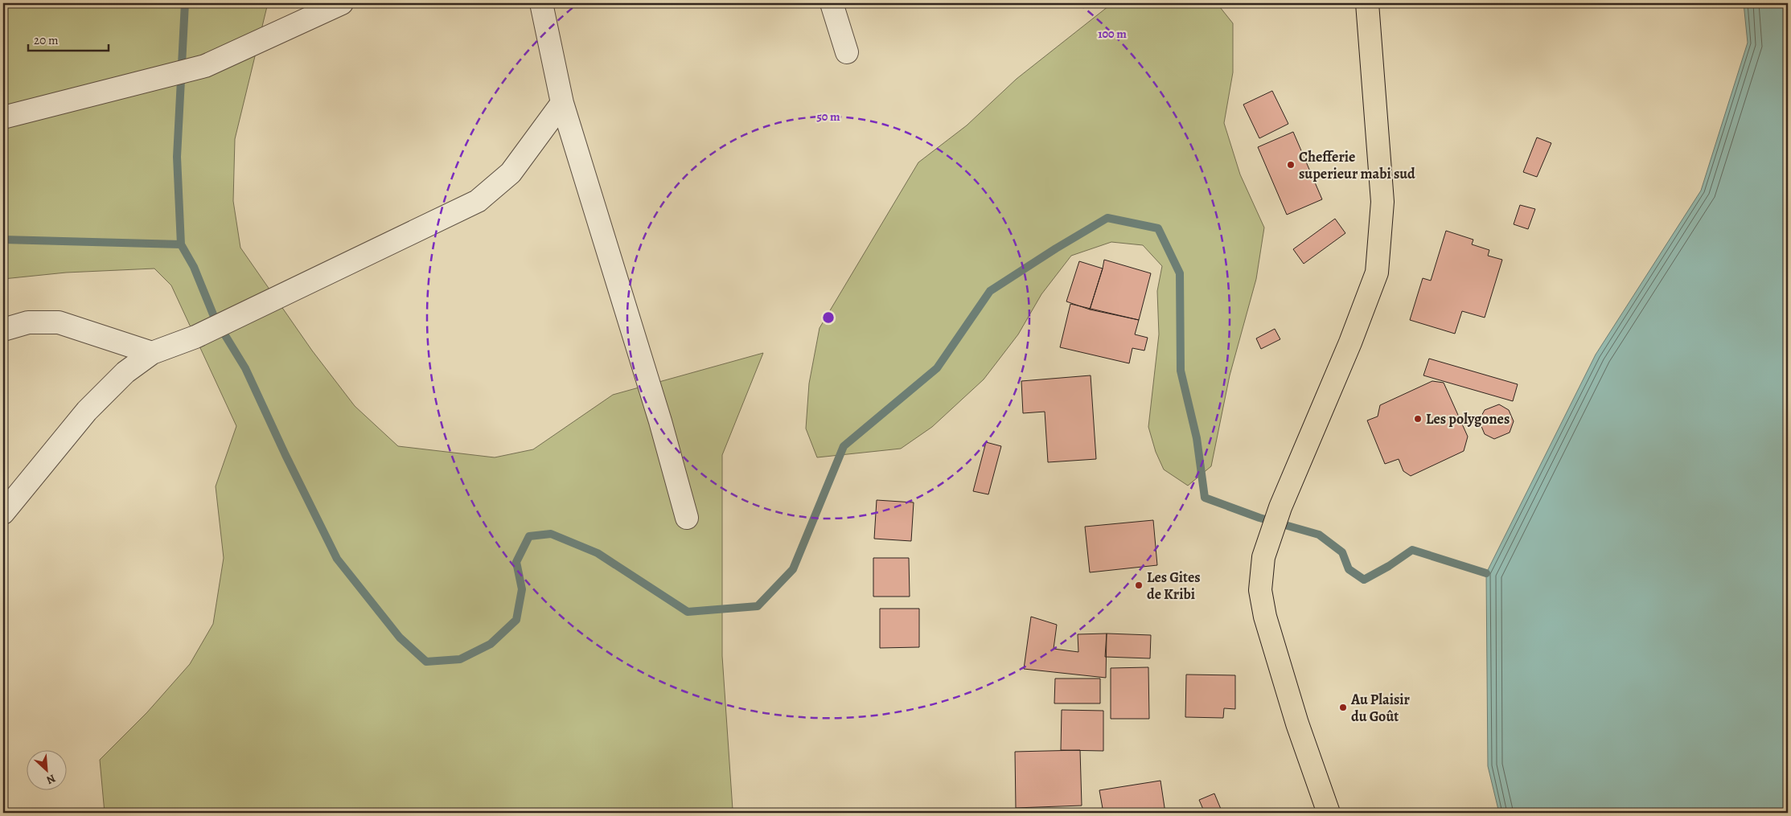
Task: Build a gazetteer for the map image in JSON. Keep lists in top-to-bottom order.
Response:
{
  "places": [
    "Chefferie superieur mabi sud",
    "Les polygones",
    "Les Gites de Kribi",
    "Au Plaisir du Goût"
  ],
  "scale_bar": "20 m",
  "north": "bottom right",
  "rings": ["100 m", "50 m"]
}
